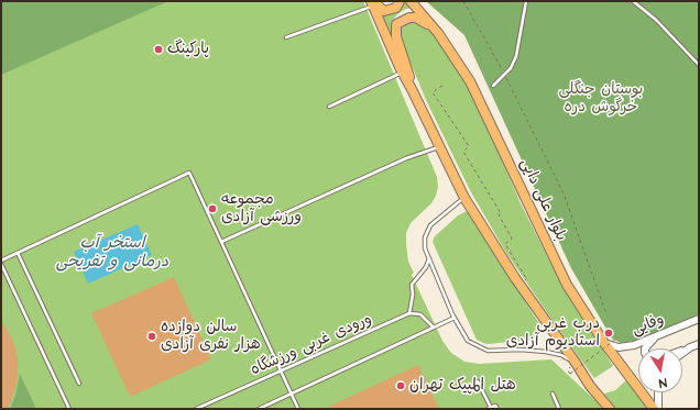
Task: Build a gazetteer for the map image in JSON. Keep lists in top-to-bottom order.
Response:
{
  "streets": {
    "main road": ["بلوار علی دایی"],
    "street": ["وفایی"],
    "lane": ["ورودی غربی ورزشگاه"]
  },
  "crossings": [
    ["بلوار علی دایی", "وفایی"]
  ],
  "water": ["استخر آب درمانی و تفریحی"],
  "parks": ["بوستان جنگلی خرگوش دره"],
  "places": [
    "پارکینگ",
    "مجموعه ورزشی آزادی",
    "درب غربی استادیوم آزادی",
    "سالن دوازده هزار نفری آزادی",
    "هتل المپیک تهران"
  ],
  "north": "bottom"
}
